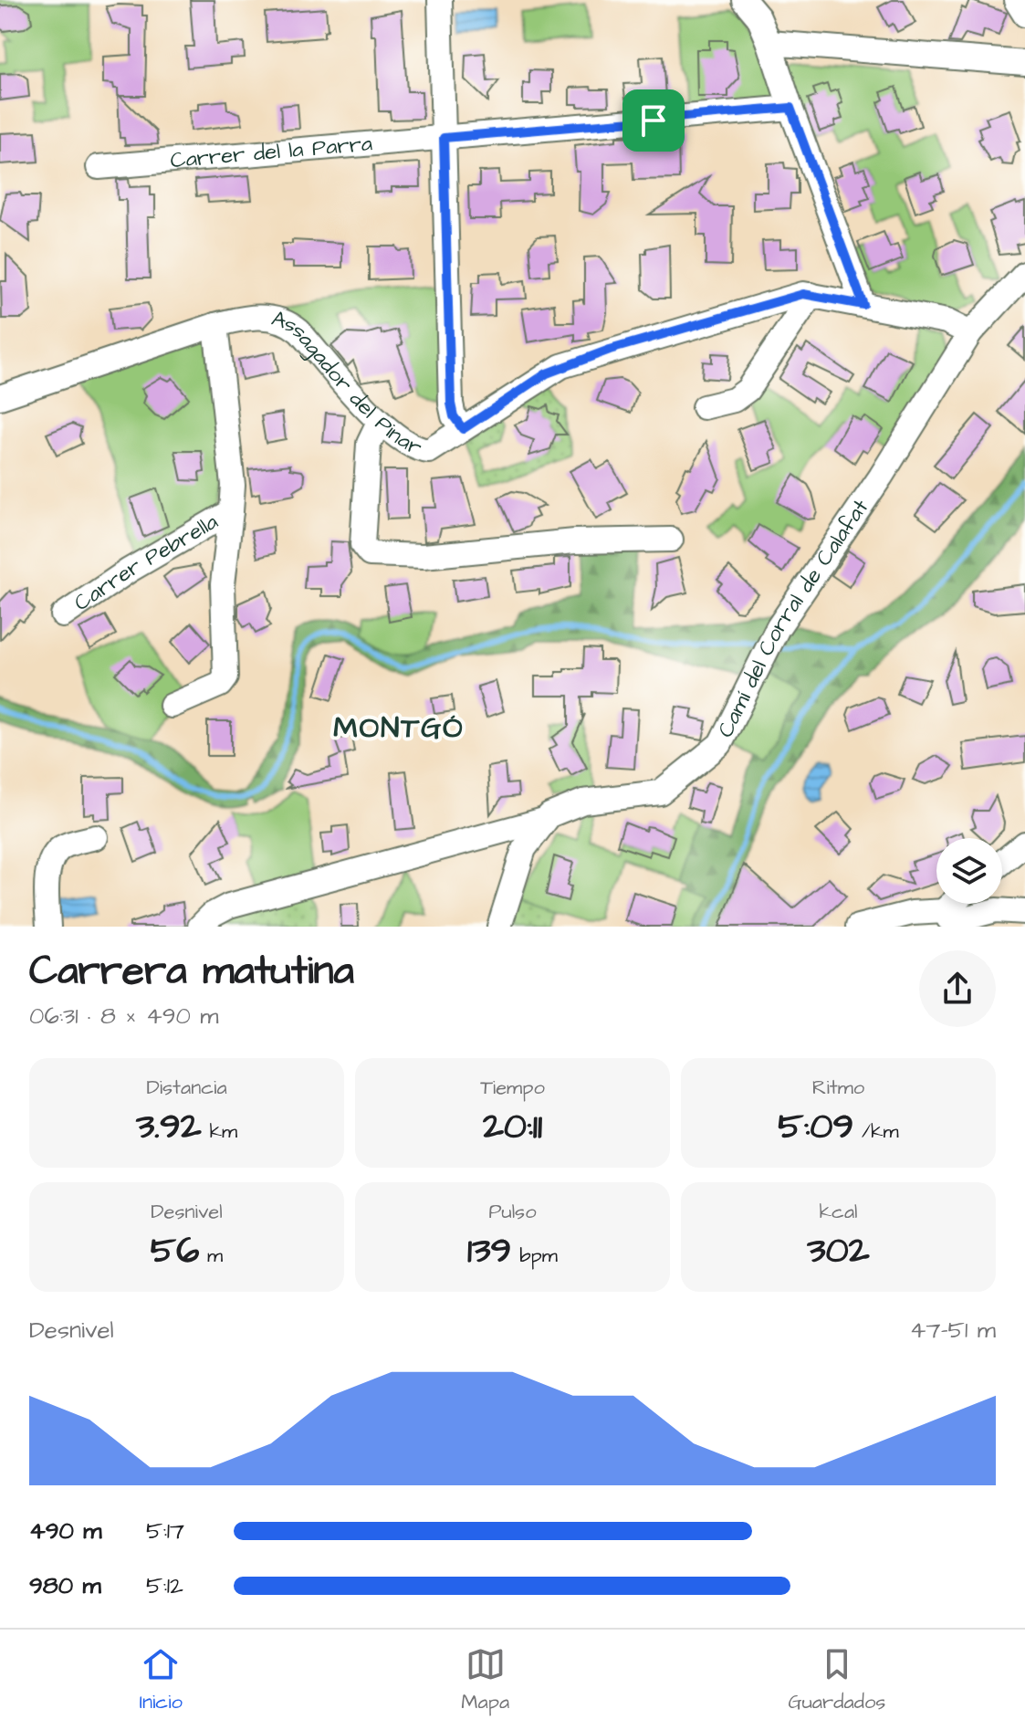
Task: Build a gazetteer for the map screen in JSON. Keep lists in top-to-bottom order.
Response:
{
  "streets": {
    "street": [
      "Carrer del la Parra",
      "Assagador del Pinar",
      "Carrer Pebrella",
      "Camí del Corral de Calafat"
    ]
  },
  "crossings": [
    ["Assagador del Pinar", "Carrer Pebrella"],
    ["Assagador del Pinar", "Camí del Corral de Calafat"]
  ],
  "districts": ["MONTGÓ"],
  "page": {
    "heading": ["Carrera matutina", "06:31 · 8 × 490 m"],
    "stats": [
      ["Distancia", "3.92 km"],
      ["Tiempo", "20:11"],
      ["Ritmo", "5:09 /km"],
      ["Desnivel", "56 m"],
      ["Pulso", "139 bpm"],
      ["kcal", "302"]
    ],
    "chart": ["Desnivel", "47–51 m"],
    "list": [
      {
        "name": "490 m",
        "note": "5:17"
      },
      {
        "name": "980 m",
        "note": "5:12"
      }
    ],
    "tabs": ["Inicio", "Mapa", "Guardados"]
  }
}
